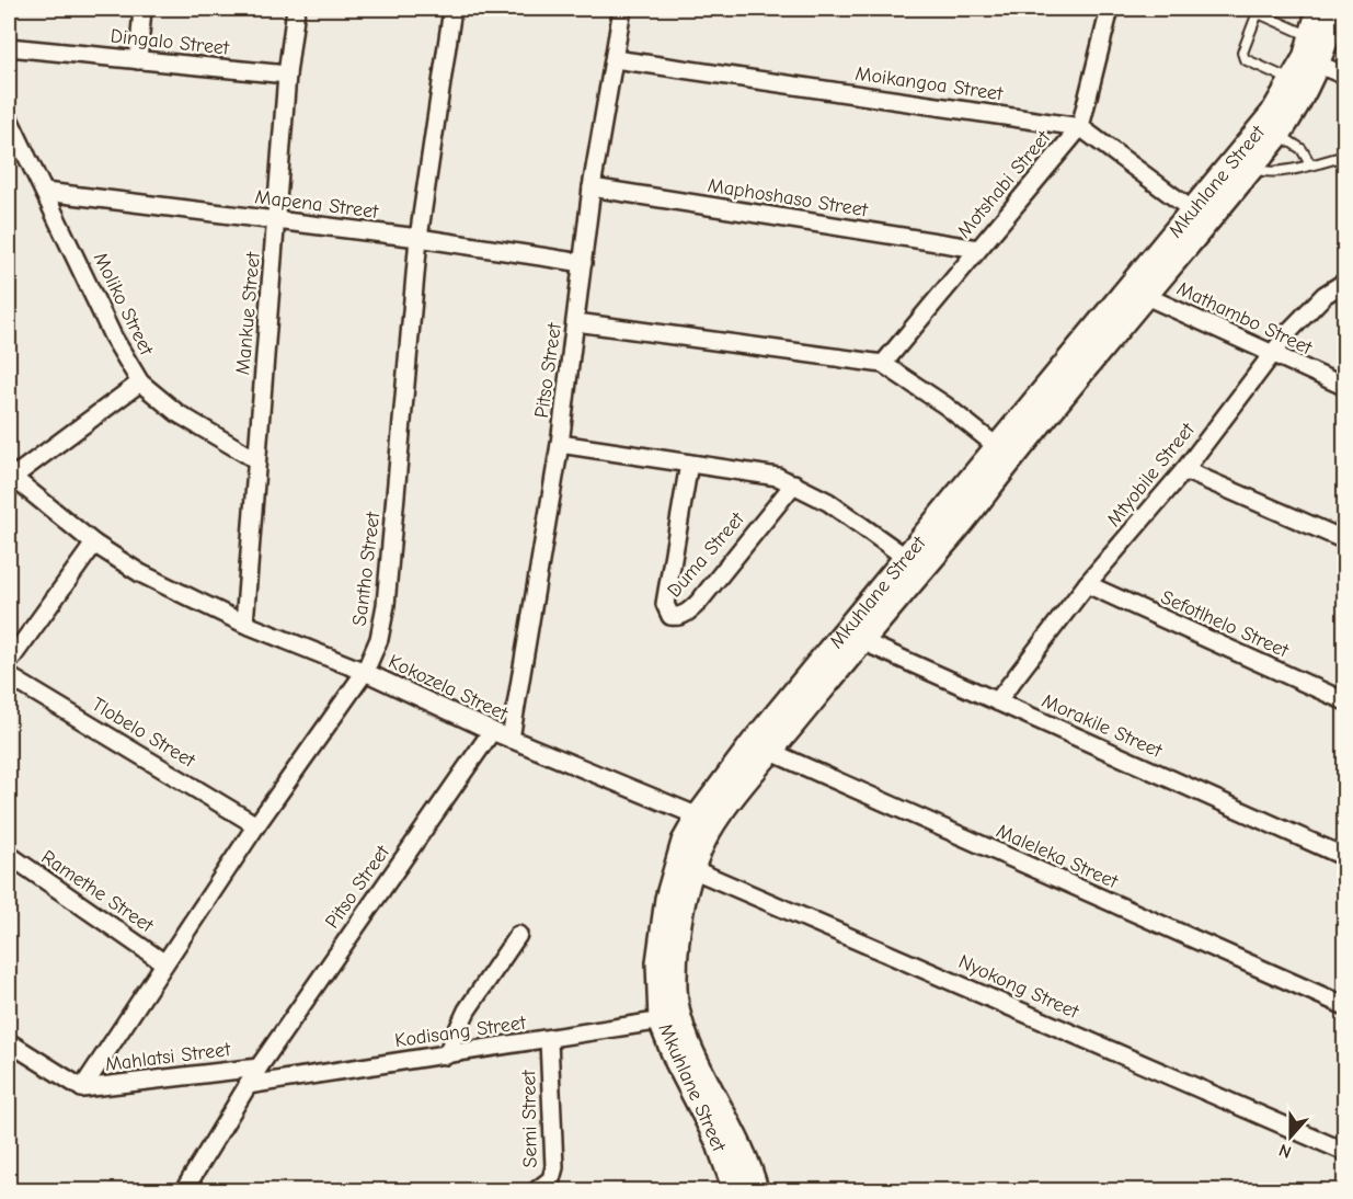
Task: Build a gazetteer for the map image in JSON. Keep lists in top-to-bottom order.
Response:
{
  "streets": {
    "street": [
      "Dingalo Street",
      "Moikangoa Street",
      "Mkuhlane Street",
      "Motshabi Street",
      "Maphoshaso Street",
      "Mapena Street",
      "Moliko Street",
      "Mankue Street",
      "Mathambo Street",
      "Pitso Street",
      "Mtyobile Street",
      "Duma Street",
      "Santho Street",
      "Sefotlhelo Street",
      "Kokozela Street",
      "Morakile Street",
      "Tlobelo Street",
      "Maleleka Street",
      "Ramethe Street",
      "Nyokong Street",
      "Kodisang Street",
      "Mahlatsi Street",
      "Semi Street"
    ]
  },
  "crossings": [
    ["Dingalo Street", "Mankue Street"],
    ["Moikangoa Street", "Mkuhlane Street"],
    ["Moikangoa Street", "Motshabi Street"],
    ["Moikangoa Street", "Pitso Street"],
    ["Mkuhlane Street", "Mathambo Street"],
    ["Mkuhlane Street", "Kokozela Street"],
    ["Mkuhlane Street", "Morakile Street"],
    ["Mkuhlane Street", "Maleleka Street"],
    ["Mkuhlane Street", "Nyokong Street"],
    ["Mkuhlane Street", "Kodisang Street"],
    ["Motshabi Street", "Maphoshaso Street"],
    ["Maphoshaso Street", "Pitso Street"],
    ["Mapena Street", "Moliko Street"],
    ["Mapena Street", "Mankue Street"],
    ["Mapena Street", "Pitso Street"],
    ["Mapena Street", "Santho Street"],
    ["Moliko Street", "Mankue Street"],
    ["Mankue Street", "Kokozela Street"],
    ["Mathambo Street", "Mtyobile Street"],
    ["Pitso Street", "Kokozela Street"],
    ["Pitso Street", "Kodisang Street"],
    ["Pitso Street", "Mahlatsi Street"],
    ["Mtyobile Street", "Sefotlhelo Street"],
    ["Mtyobile Street", "Morakile Street"],
    ["Santho Street", "Kokozela Street"],
    ["Santho Street", "Tlobelo Street"],
    ["Santho Street", "Ramethe Street"],
    ["Santho Street", "Mahlatsi Street"],
    ["Kodisang Street", "Semi Street"]
  ],
  "north": "bottom"
}
